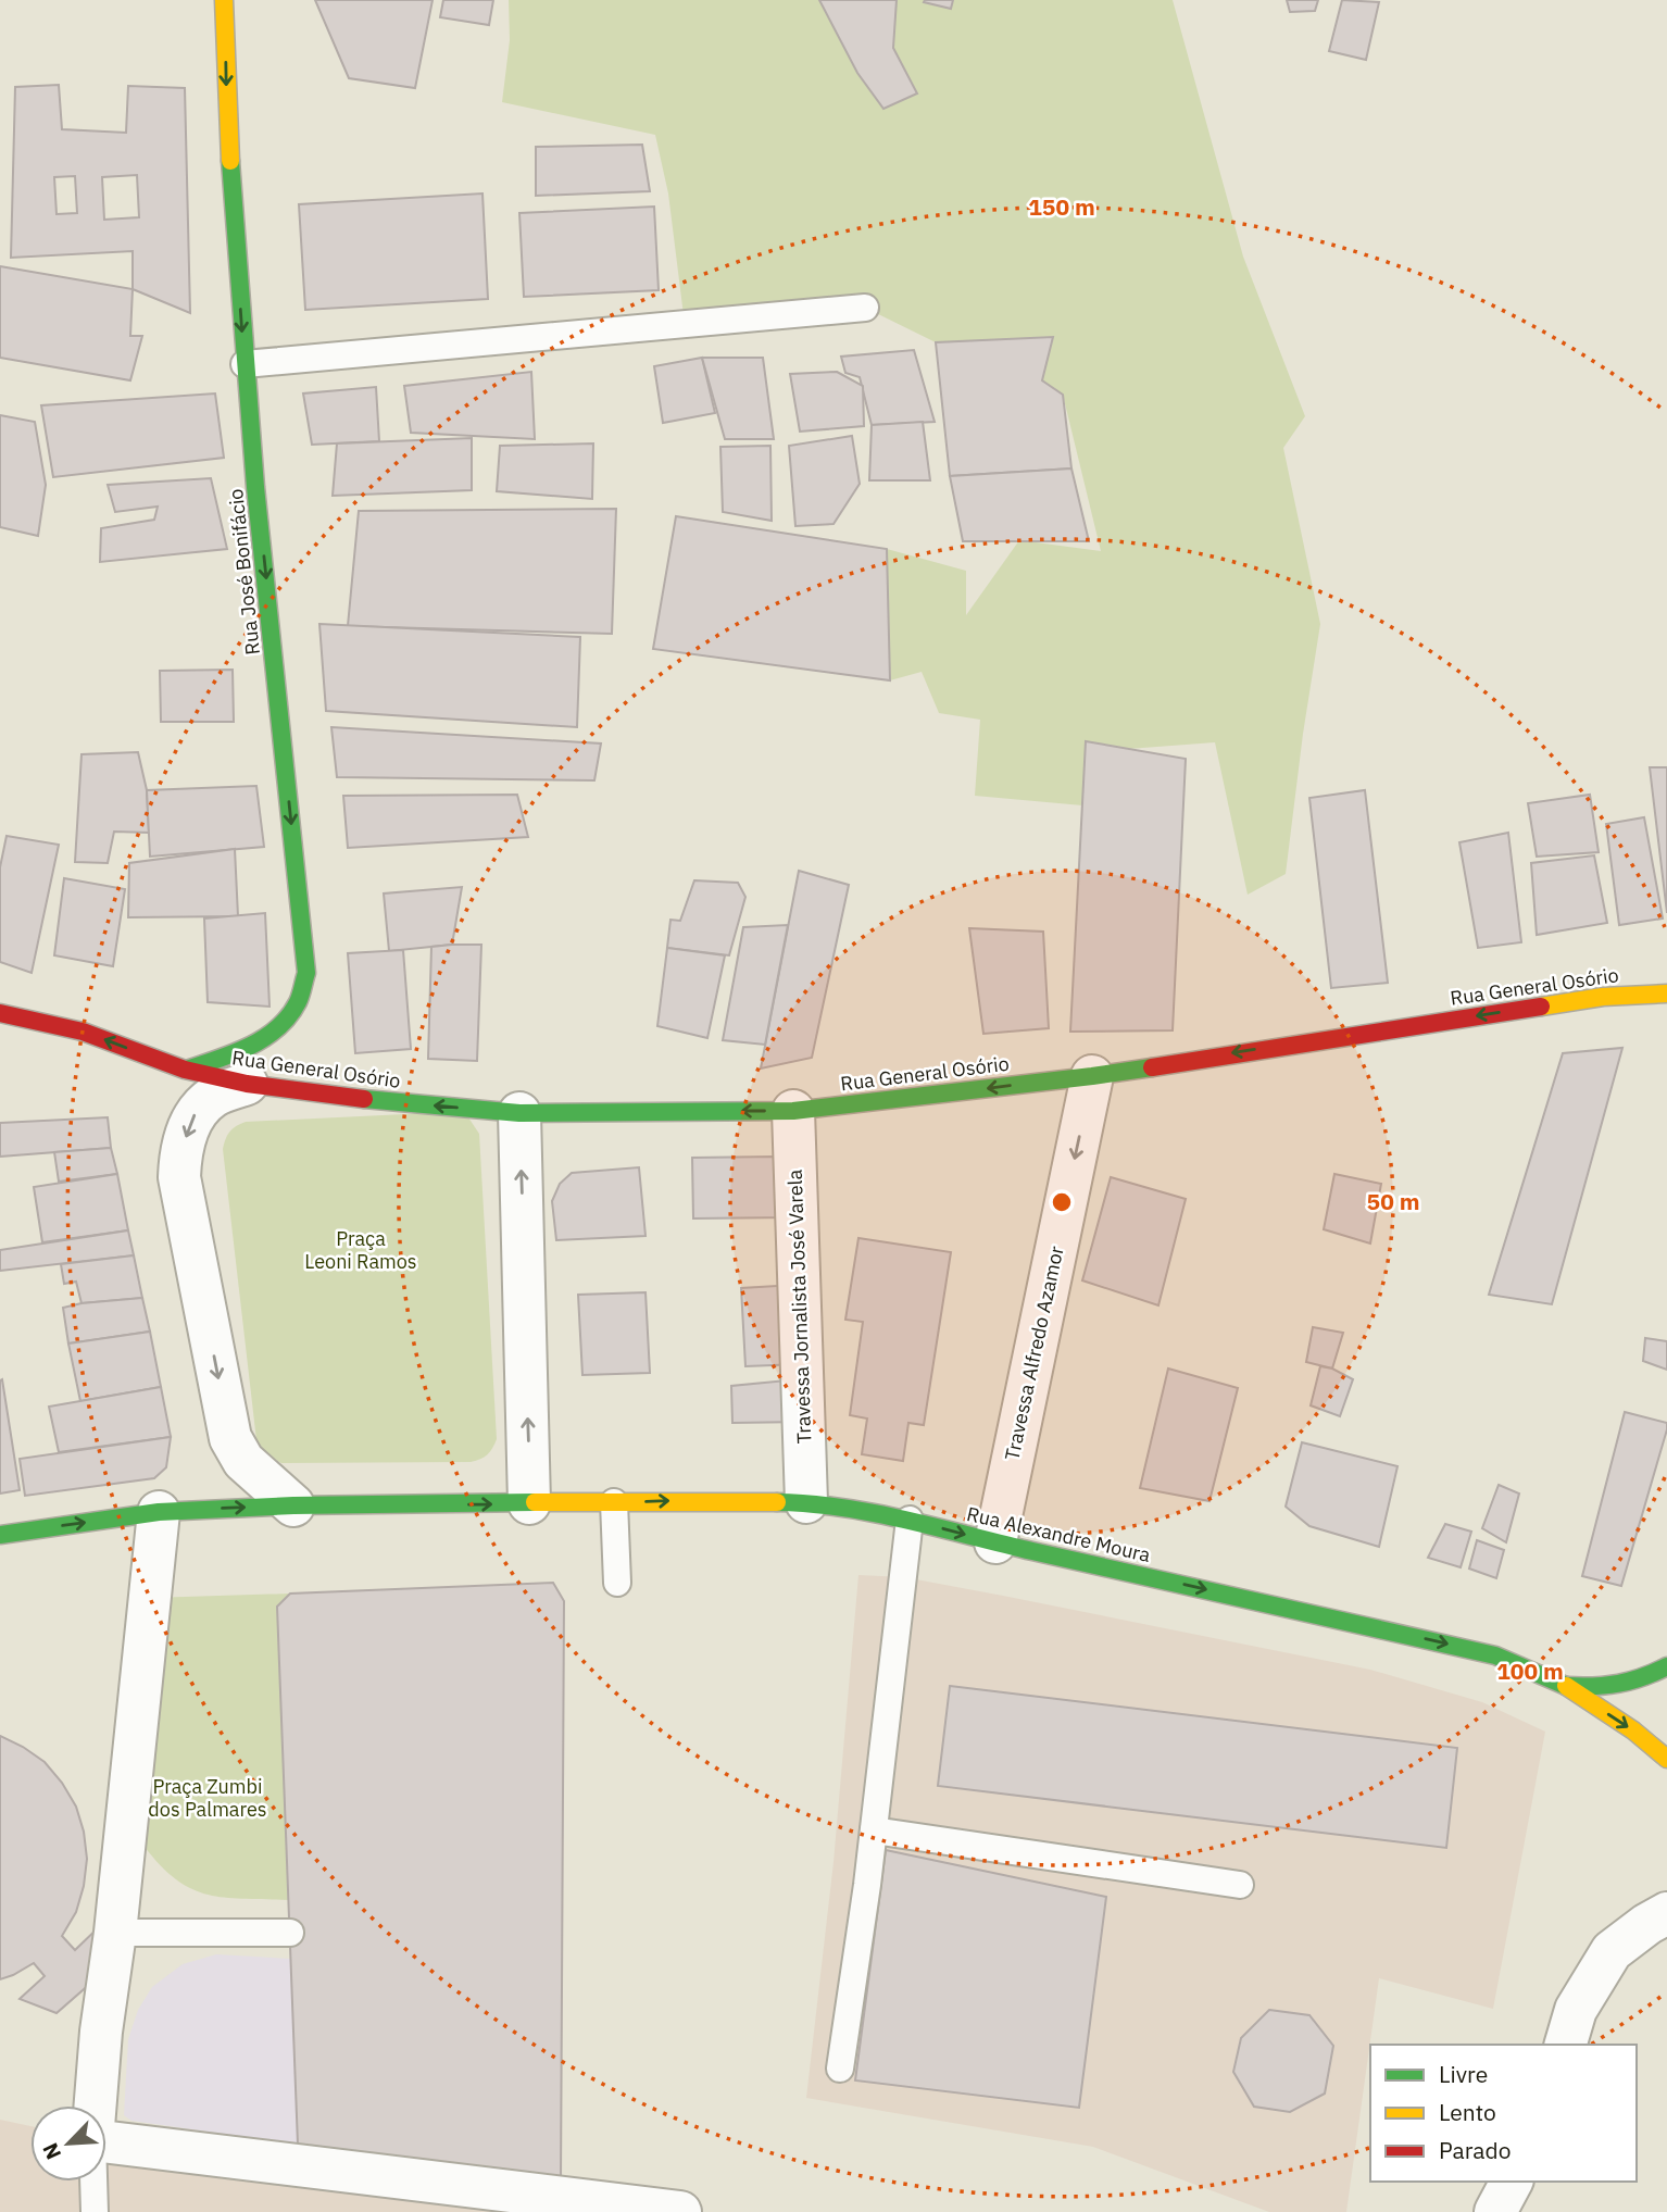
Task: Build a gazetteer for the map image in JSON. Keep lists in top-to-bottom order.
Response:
{
  "streets": {
    "street": [
      "Rua José Bonifácio",
      "Rua General Osório",
      "Travessa Jornalista José Varela",
      "Travessa Alfredo Azamor",
      "Rua Alexandre Moura"
    ]
  },
  "crossings": [
    ["Rua José Bonifácio", "Rua General Osório"],
    ["Rua General Osório", "Travessa Jornalista José Varela"],
    ["Rua General Osório", "Travessa Alfredo Azamor"],
    ["Travessa Jornalista José Varela", "Rua Alexandre Moura"],
    ["Travessa Alfredo Azamor", "Rua Alexandre Moura"]
  ],
  "one_way": [
    "Rua José Bonifácio",
    "Rua General Osório",
    "Travessa Alfredo Azamor",
    "Rua Alexandre Moura"
  ],
  "parks": ["Praça Leoni Ramos", "Praça Zumbi dos Palmares"],
  "legend": ["Livre", "Lento", "Parado"],
  "north": "bottom left",
  "rings": ["150 m", "50 m", "100 m"]
}
